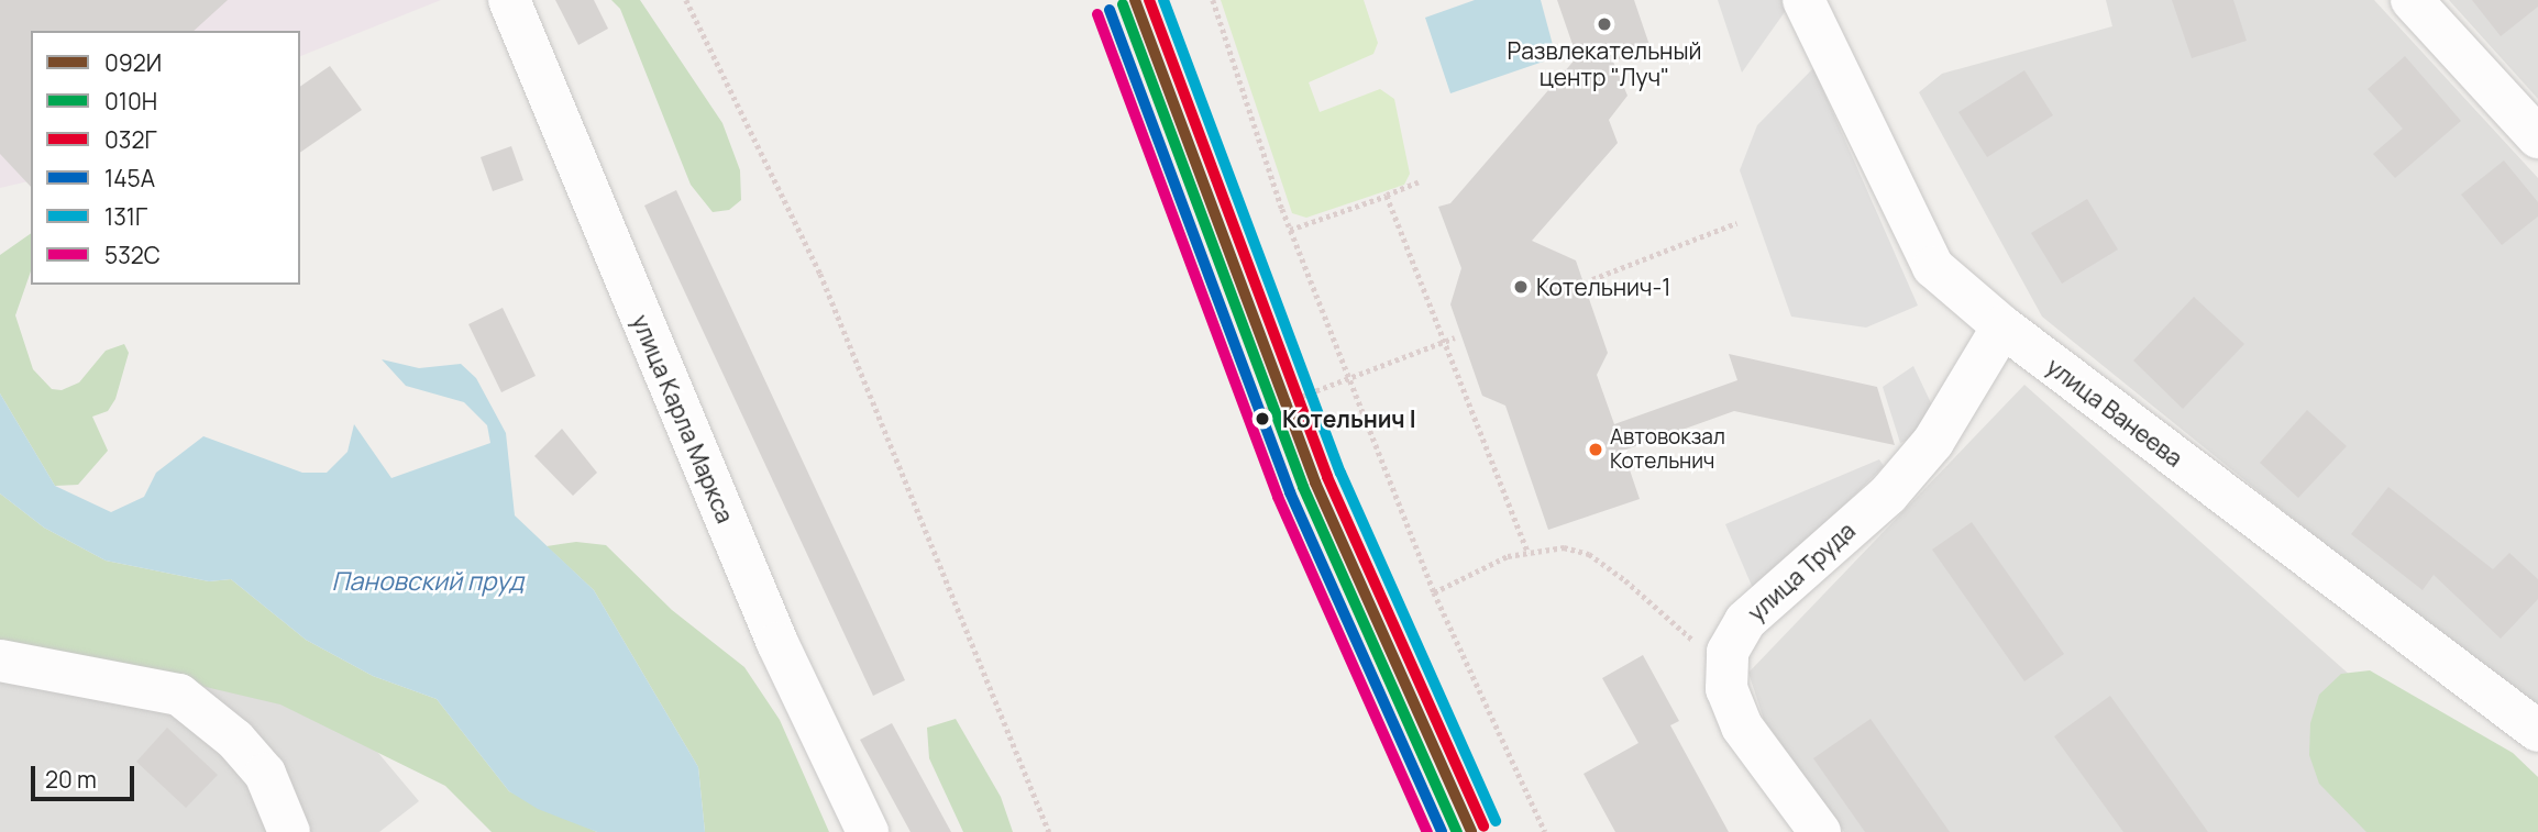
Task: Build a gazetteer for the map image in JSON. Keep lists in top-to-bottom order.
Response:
{
  "streets": {
    "street": ["улица Ванеева", "улица Карла Маркса", "улица Труда"]
  },
  "crossings": [
    ["улица Ванеева", "улица Труда"]
  ],
  "water": ["Пановский пруд"],
  "places": [
    "Развлекательный центр \"Луч\"",
    "Котельнич-1",
    "Котельнич I",
    "Автовокзал Котельнич"
  ],
  "lines": [
    "transit line 092И",
    "transit line 032Г",
    "transit line 131Г",
    "transit line 010Н",
    "transit line 145А",
    "transit line 532С"
  ],
  "legend": [
    "092И",
    "010Н",
    "032Г",
    "145А",
    "131Г",
    "532С"
  ],
  "scale_bar": "20 m"
}
